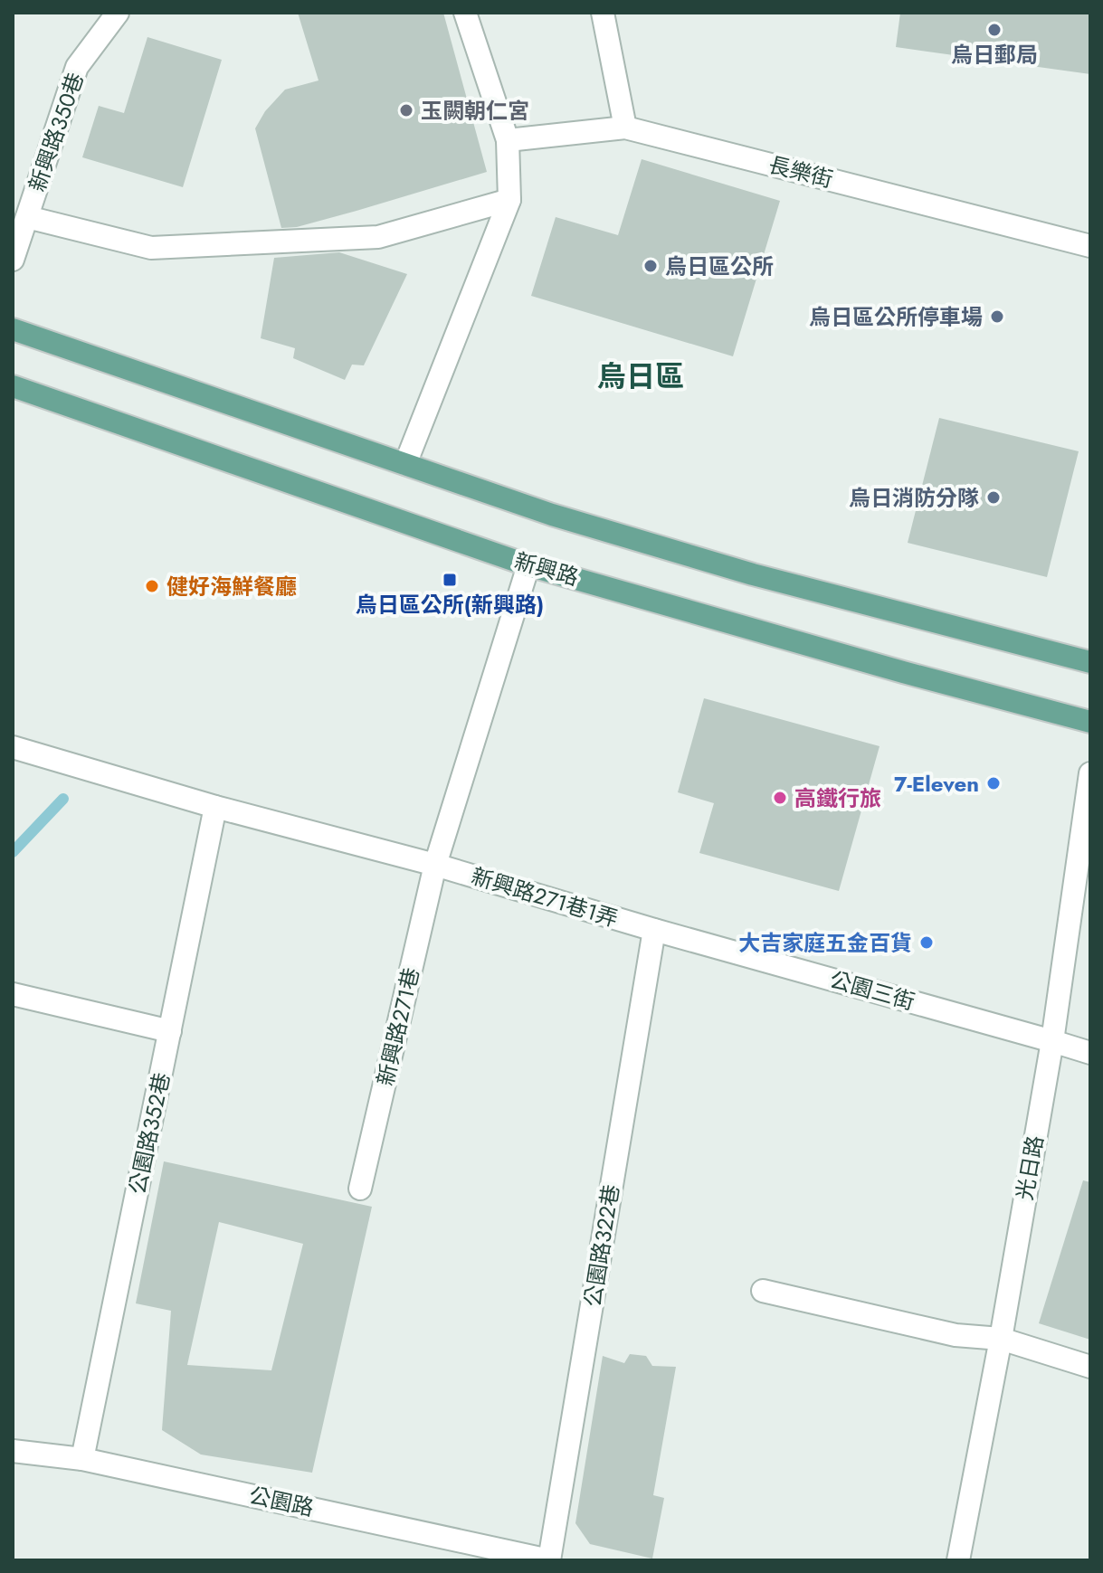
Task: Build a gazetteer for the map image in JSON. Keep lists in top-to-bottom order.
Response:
{
  "streets": {
    "main road": ["新興路"],
    "street": [
      "新興路350巷",
      "長樂街",
      "新興路271巷1弄",
      "公園三街",
      "新興路271巷",
      "公園路352巷",
      "光日路",
      "公園路322巷",
      "公園路"
    ]
  },
  "crossings": [
    ["新興路", "新興路271巷"],
    ["新興路271巷1弄", "公園三街"],
    ["新興路271巷1弄", "新興路271巷"],
    ["新興路271巷1弄", "公園路322巷"],
    ["公園三街", "光日路"],
    ["公園三街", "公園路322巷"],
    ["公園路352巷", "公園路"],
    ["公園路322巷", "公園路"]
  ],
  "districts": ["烏日區"],
  "places": {
    "other": [
      "烏日郵局",
      "玉闕朝仁宮",
      "烏日區公所",
      "烏日區公所停車場",
      "烏日消防分隊",
      "健好海鮮餐廳",
      "7-Eleven",
      "高鐵行旅",
      "大吉家庭五金百貨"
    ],
    "transit": ["烏日區公所(新興路)"]
  }
}
